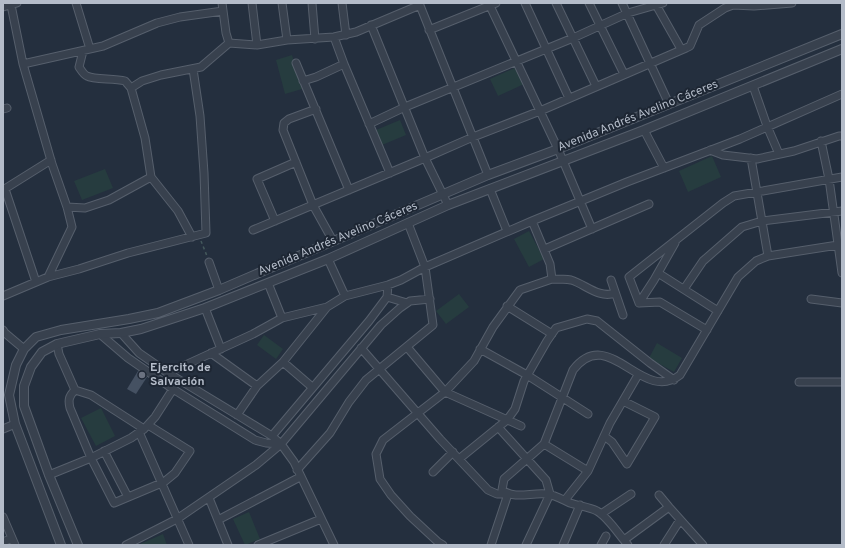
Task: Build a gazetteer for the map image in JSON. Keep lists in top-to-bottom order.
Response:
{
  "streets": {
    "street": ["Avenida Andrés Avelino Cáceres"]
  },
  "places": ["Ejercito de Salvación"]
}
